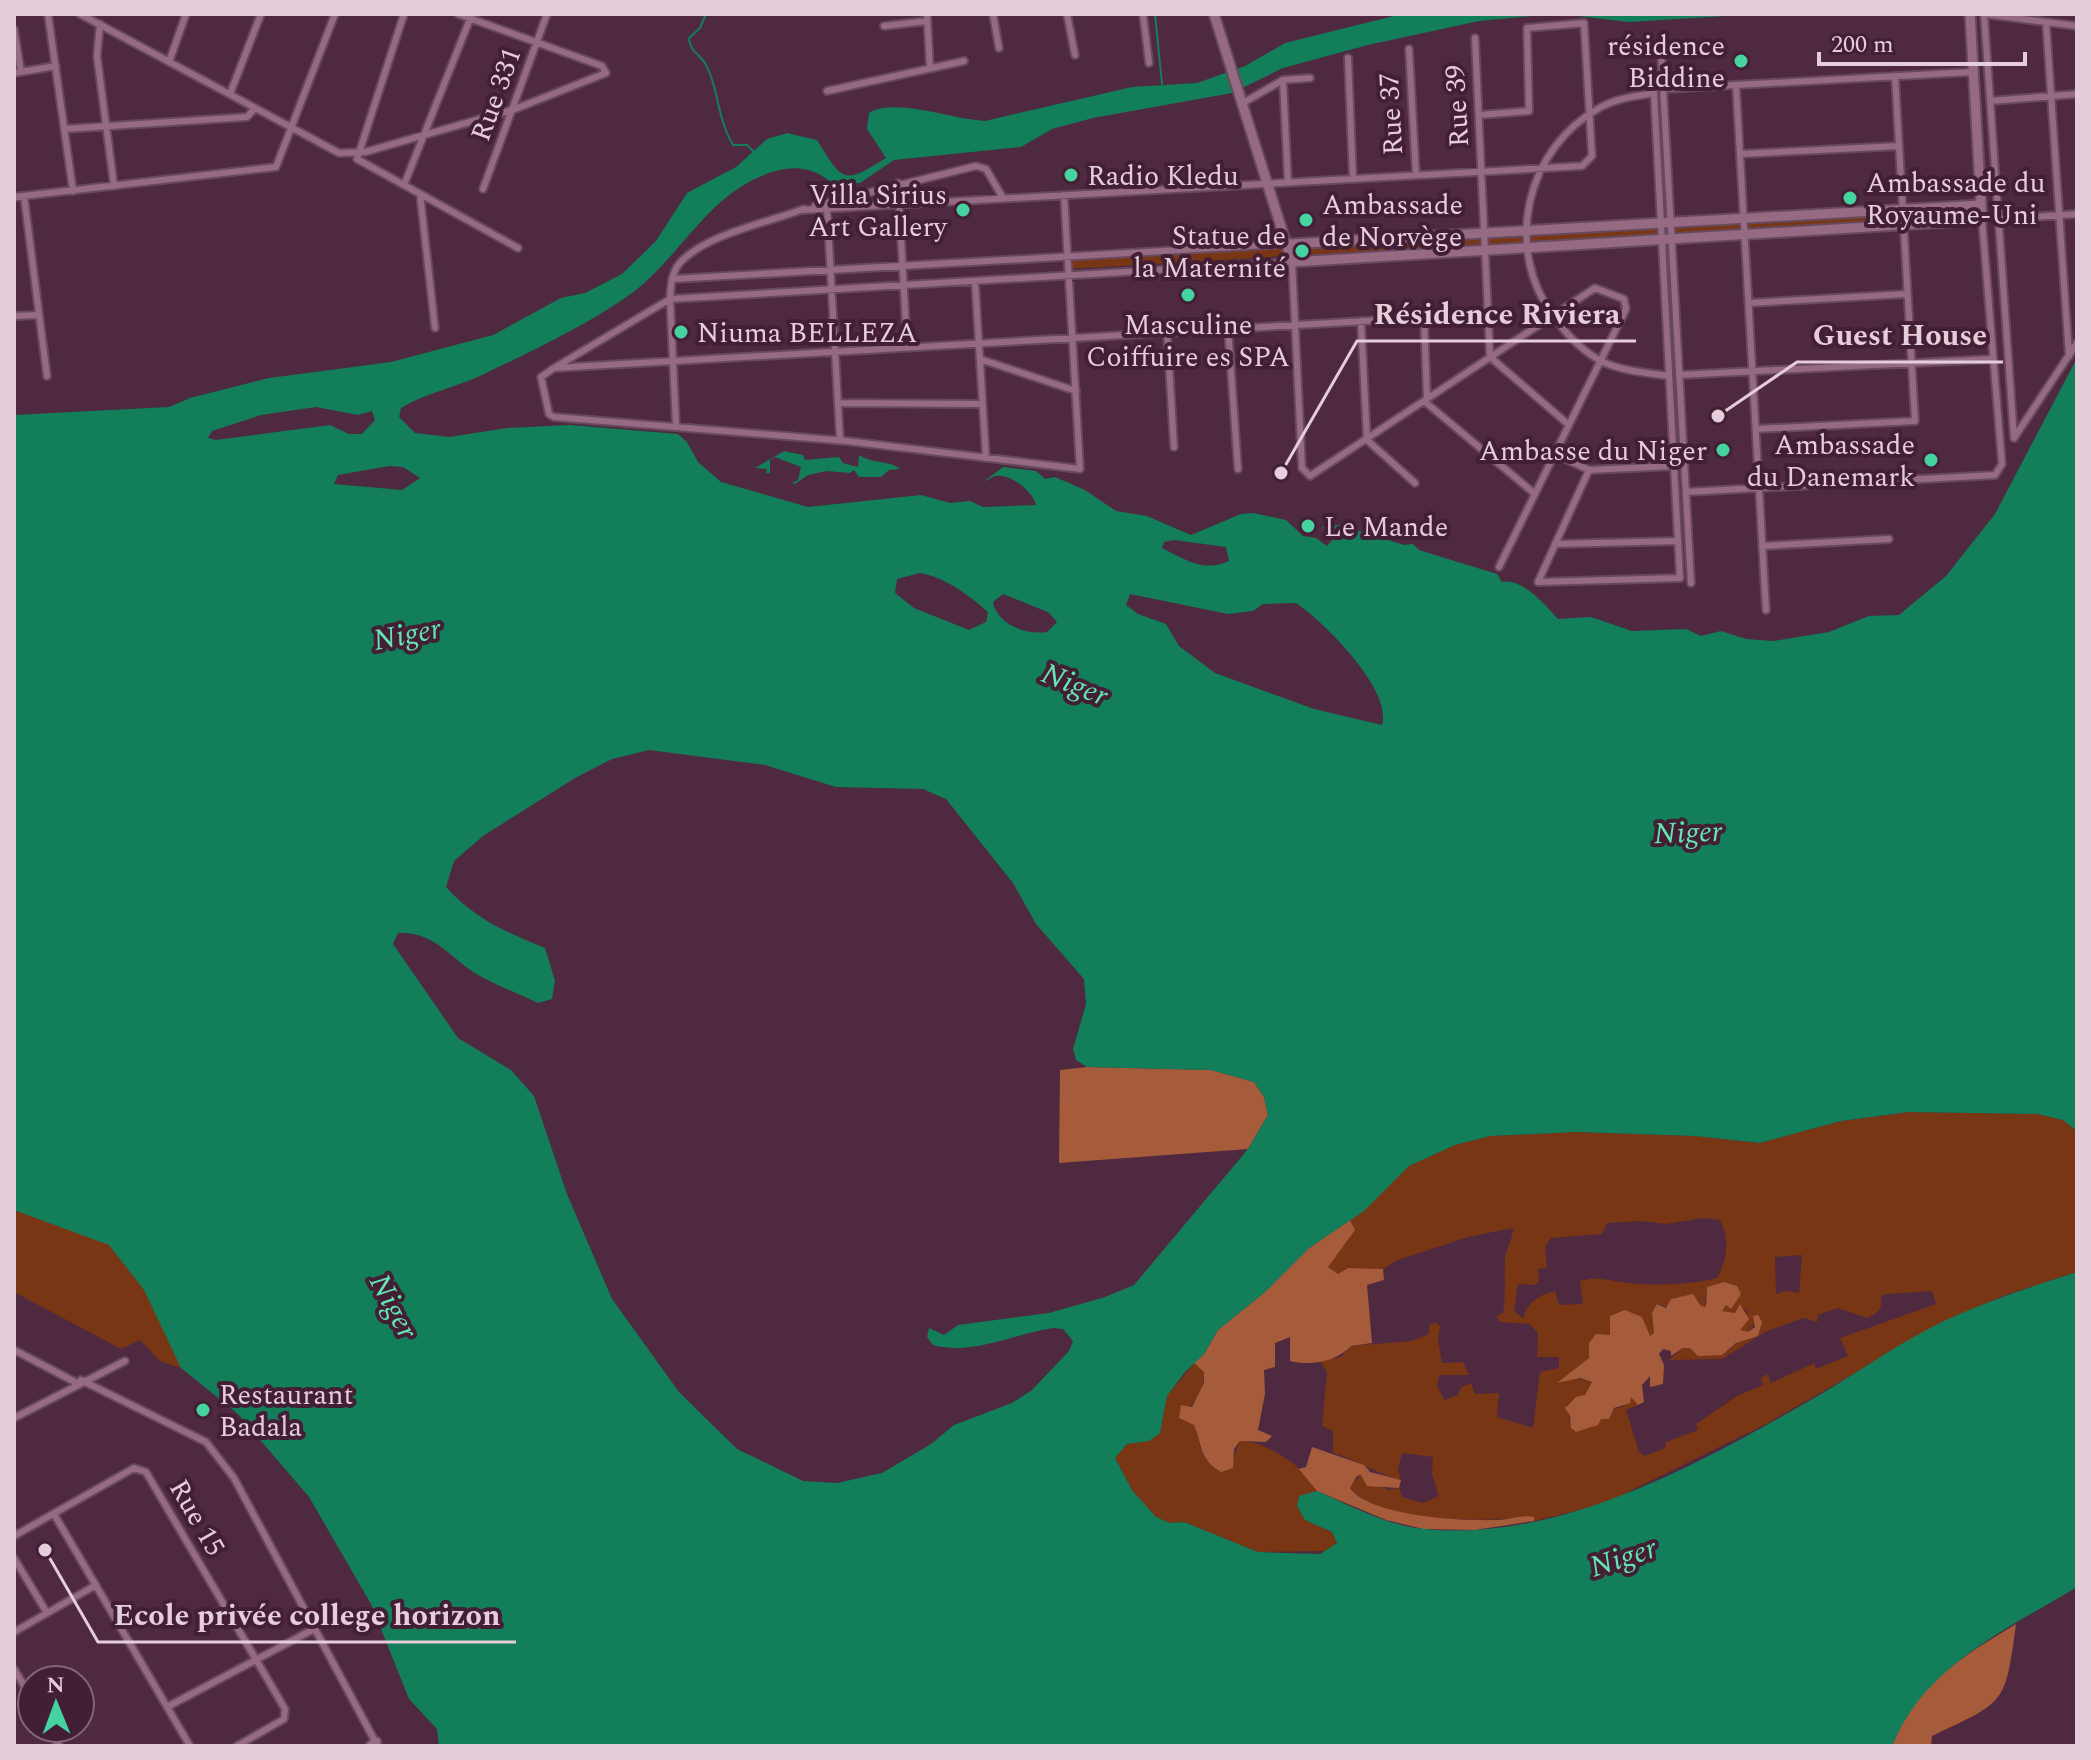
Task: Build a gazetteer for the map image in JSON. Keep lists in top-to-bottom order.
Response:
{
  "streets": {
    "street": [
      "Rue 331",
      "Rue 39",
      "Rue 37",
      "Rue 15"
    ]
  },
  "water": ["Niger"],
  "places": [
    "résidence Biddine",
    "Radio Kledu",
    "Ambassade du Royaume-Uni",
    "Villa Sirius Art Gallery",
    "Ambassade de Norvège",
    "Statue de la Maternité",
    "Masculine Coiffuire es SPA",
    "Niuma BELLEZA",
    "Guest House",
    "Ambasse du Niger",
    "Ambassade du Danemark",
    "Résidence Riviera",
    "Le Mande",
    "Restaurant Badala",
    "Ecole privée college horizon"
  ],
  "scale_bar": "200 m",
  "north": "top"
}
